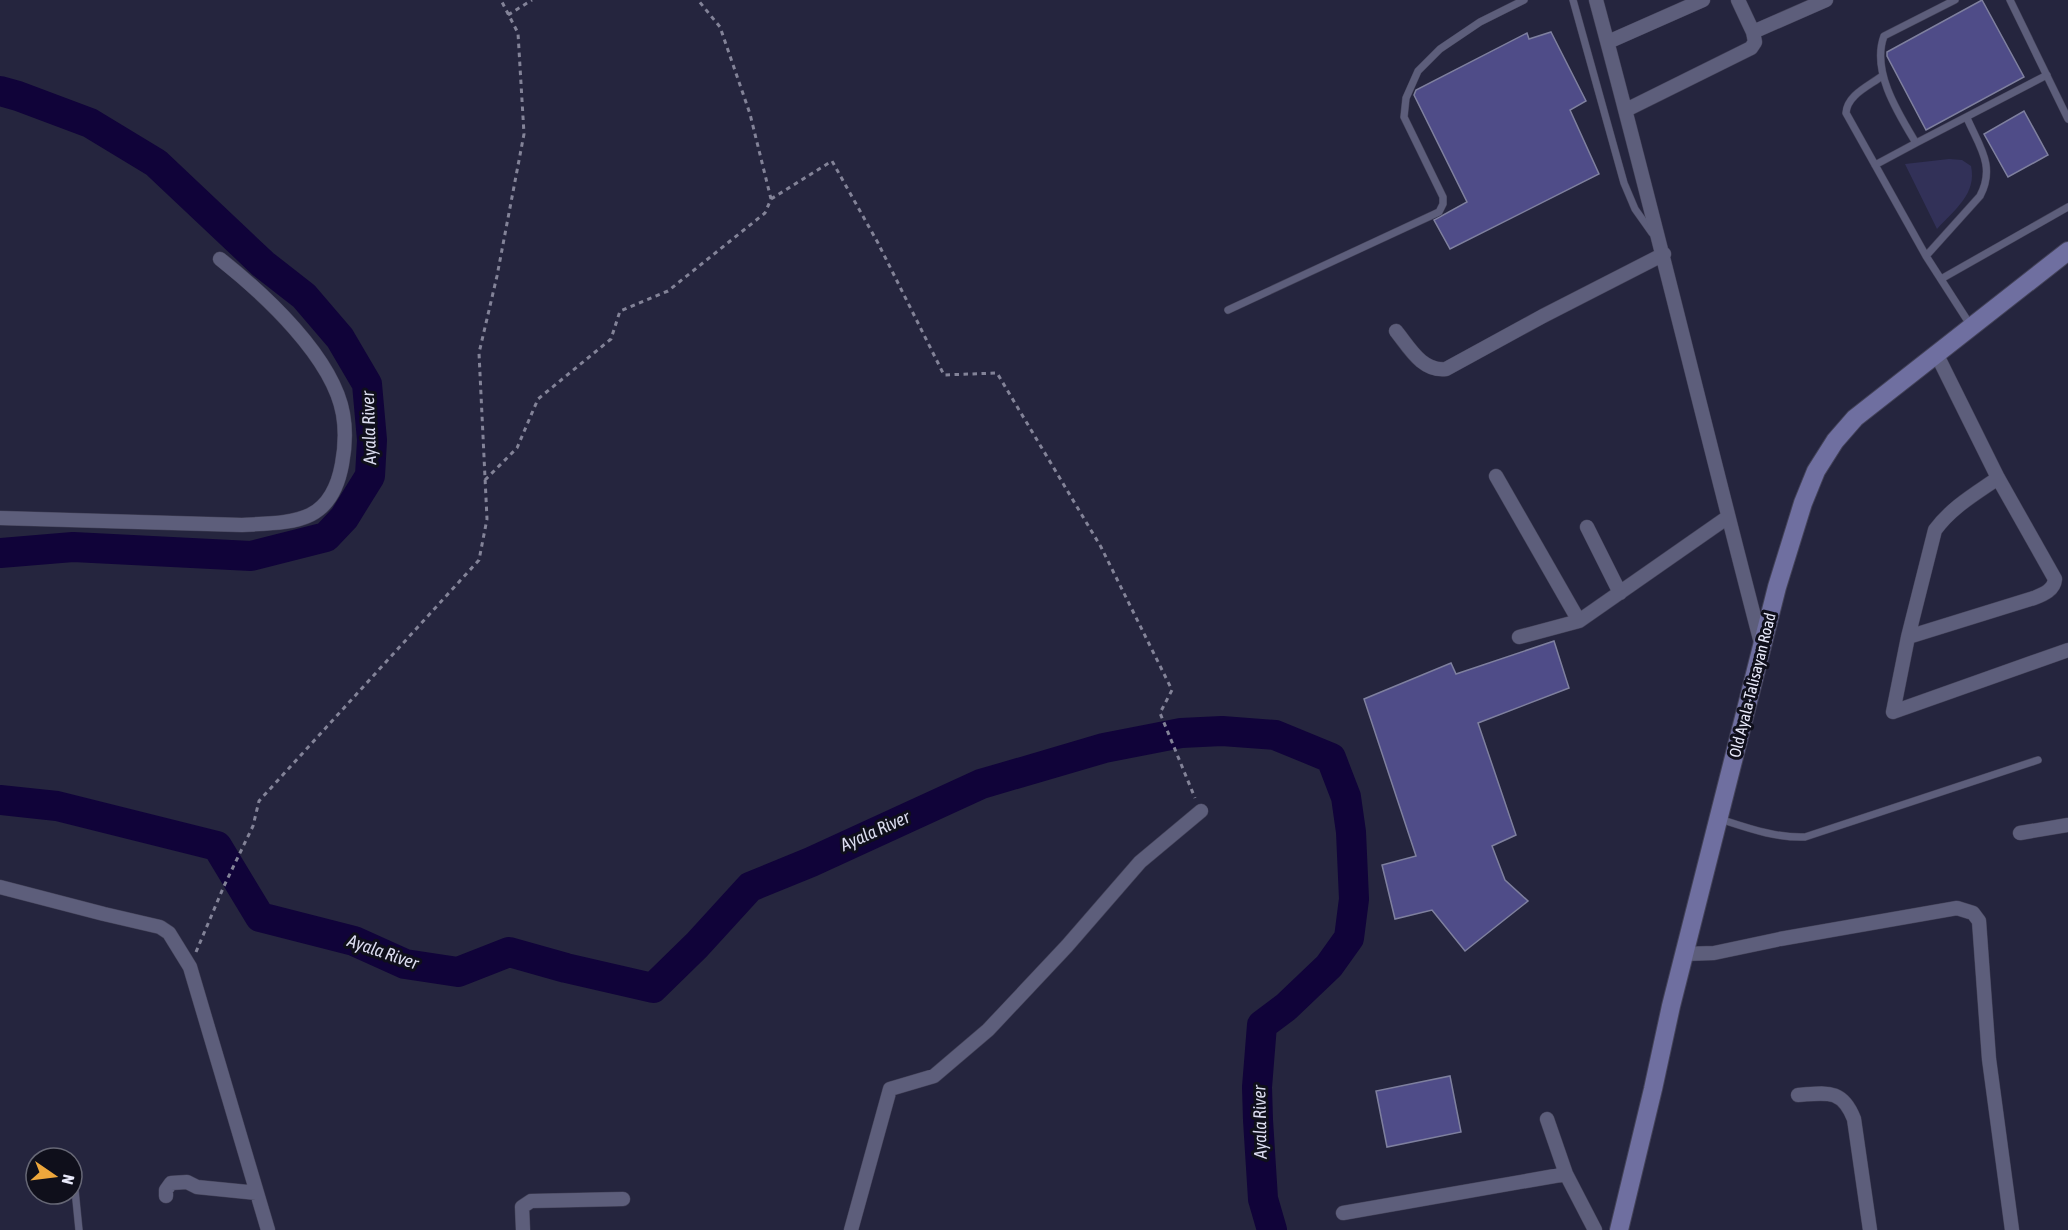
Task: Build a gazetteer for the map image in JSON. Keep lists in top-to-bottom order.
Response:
{
  "streets": {
    "street": ["Old Ayala-Talisayan Road"]
  },
  "water": ["Ayala River"],
  "north": "right"
}
